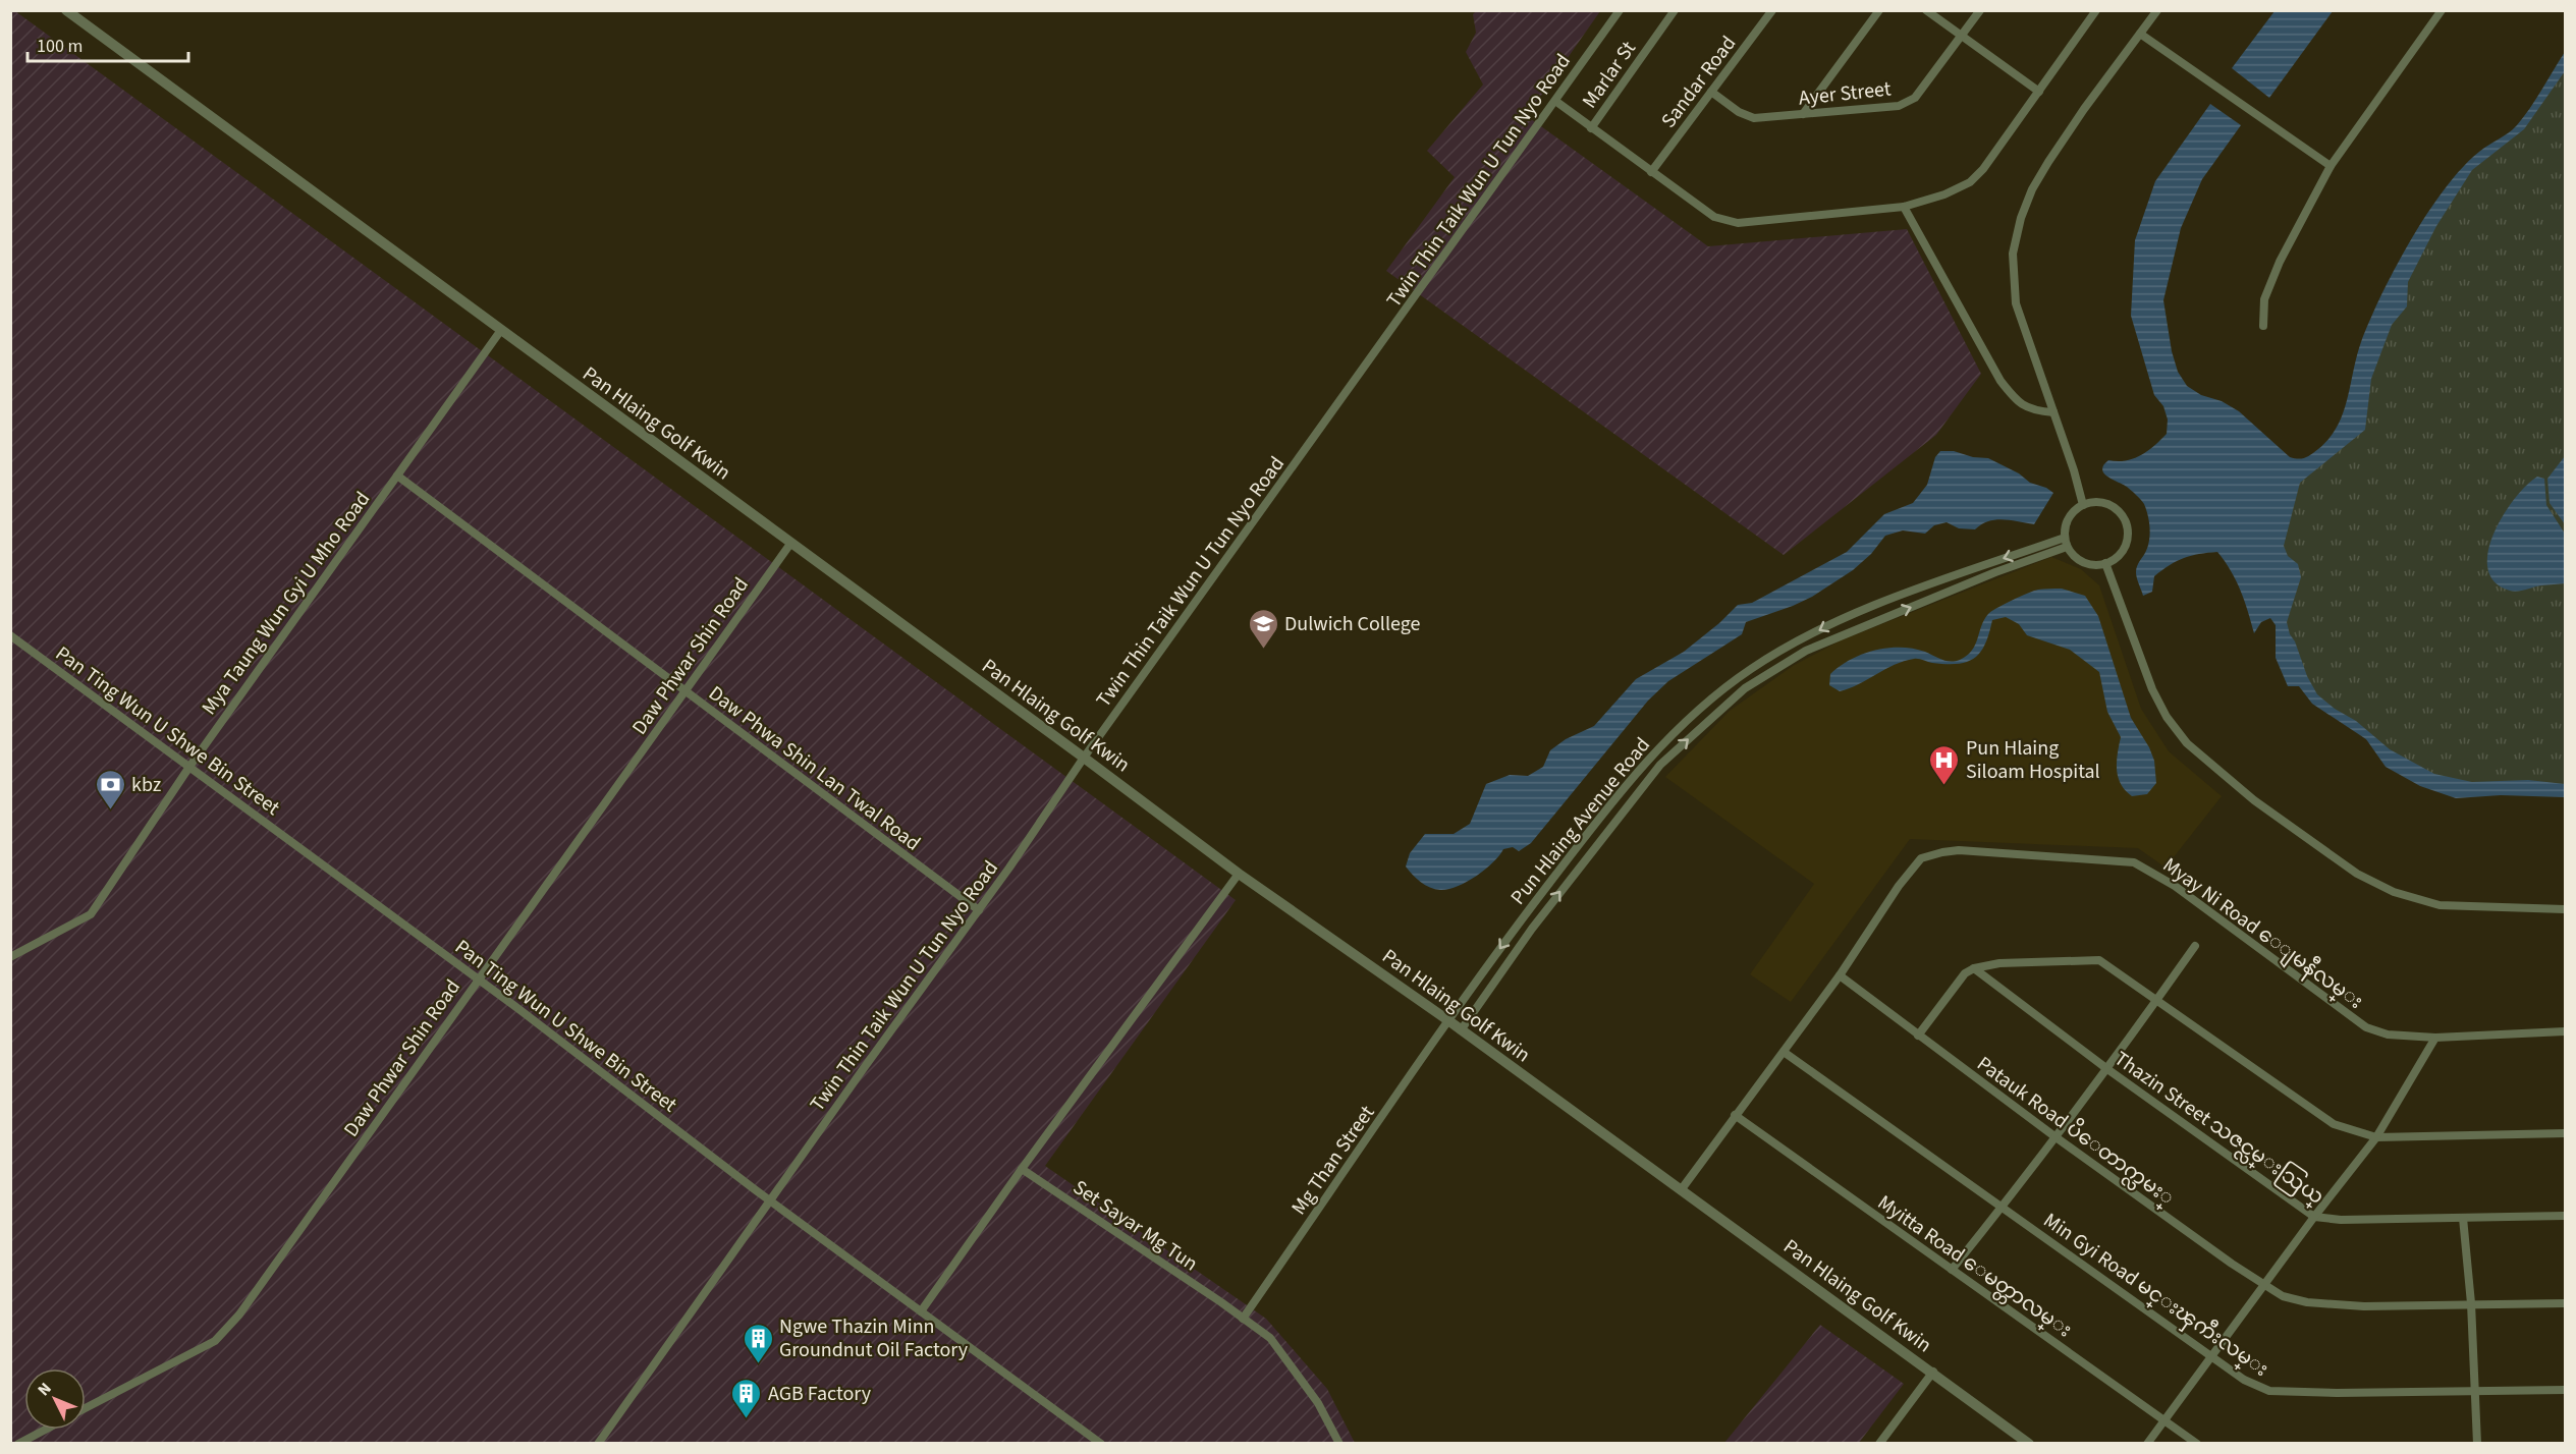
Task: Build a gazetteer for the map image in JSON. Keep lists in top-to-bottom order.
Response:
{
  "streets": {
    "street": [
      "Marlar St",
      "Sandar Road",
      "Ayer Street",
      "Twin Thin Taik Wun U Tun Nyo Road",
      "Pan Hlaing Golf Kwin",
      "Mya Taung Wun Gyi U Mho Road",
      "Daw Phwar Shin Road",
      "Pan Ting Wun U Shwe Bin Street",
      "Daw Phwa Shin Lan Twal Road",
      "Pun Hlaing Avenue Road",
      "Myay Ni Road ေျမနီလမ္း",
      "Thazin Street သဇင္လမ္းသြယ္",
      "Patauk Road ပိေတာက္လမး္",
      "Mg Than Street",
      "Set Sayar Mg Tun",
      "Myitta Road ေမတ္တာလမ္း",
      "Min Gyi Road မင္းၾကီးလမ္း"
    ]
  },
  "crossings": [
    ["Sandar Road", "Ayer Street"],
    ["Twin Thin Taik Wun U Tun Nyo Road", "Pan Hlaing Golf Kwin"],
    ["Twin Thin Taik Wun U Tun Nyo Road", "Pan Ting Wun U Shwe Bin Street"],
    ["Twin Thin Taik Wun U Tun Nyo Road", "Daw Phwa Shin Lan Twal Road"],
    ["Pan Hlaing Golf Kwin", "Mya Taung Wun Gyi U Mho Road"],
    ["Pan Hlaing Golf Kwin", "Daw Phwar Shin Road"],
    ["Pan Hlaing Golf Kwin", "Pun Hlaing Avenue Road"],
    ["Pan Hlaing Golf Kwin", "Mg Than Street"],
    ["Mya Taung Wun Gyi U Mho Road", "Pan Ting Wun U Shwe Bin Street"],
    ["Mya Taung Wun Gyi U Mho Road", "Daw Phwa Shin Lan Twal Road"],
    ["Daw Phwar Shin Road", "Pan Ting Wun U Shwe Bin Street"],
    ["Daw Phwar Shin Road", "Daw Phwa Shin Lan Twal Road"],
    ["Pun Hlaing Avenue Road", "Mg Than Street"],
    ["Myay Ni Road ေျမနီလမ္း", "Patauk Road ပိေတာက္လမး္"],
    ["Mg Than Street", "Set Sayar Mg Tun"]
  ],
  "places": {
    "school or university": ["Dulwich College"],
    "hospital": ["Pun Hlaing Siloam Hospital"],
    "bank": ["kbz"],
    "building": ["Ngwe Thazin Minn Groundnut Oil Factory", "AGB Factory"]
  },
  "scale_bar": "100 m",
  "north": "top left"
}
